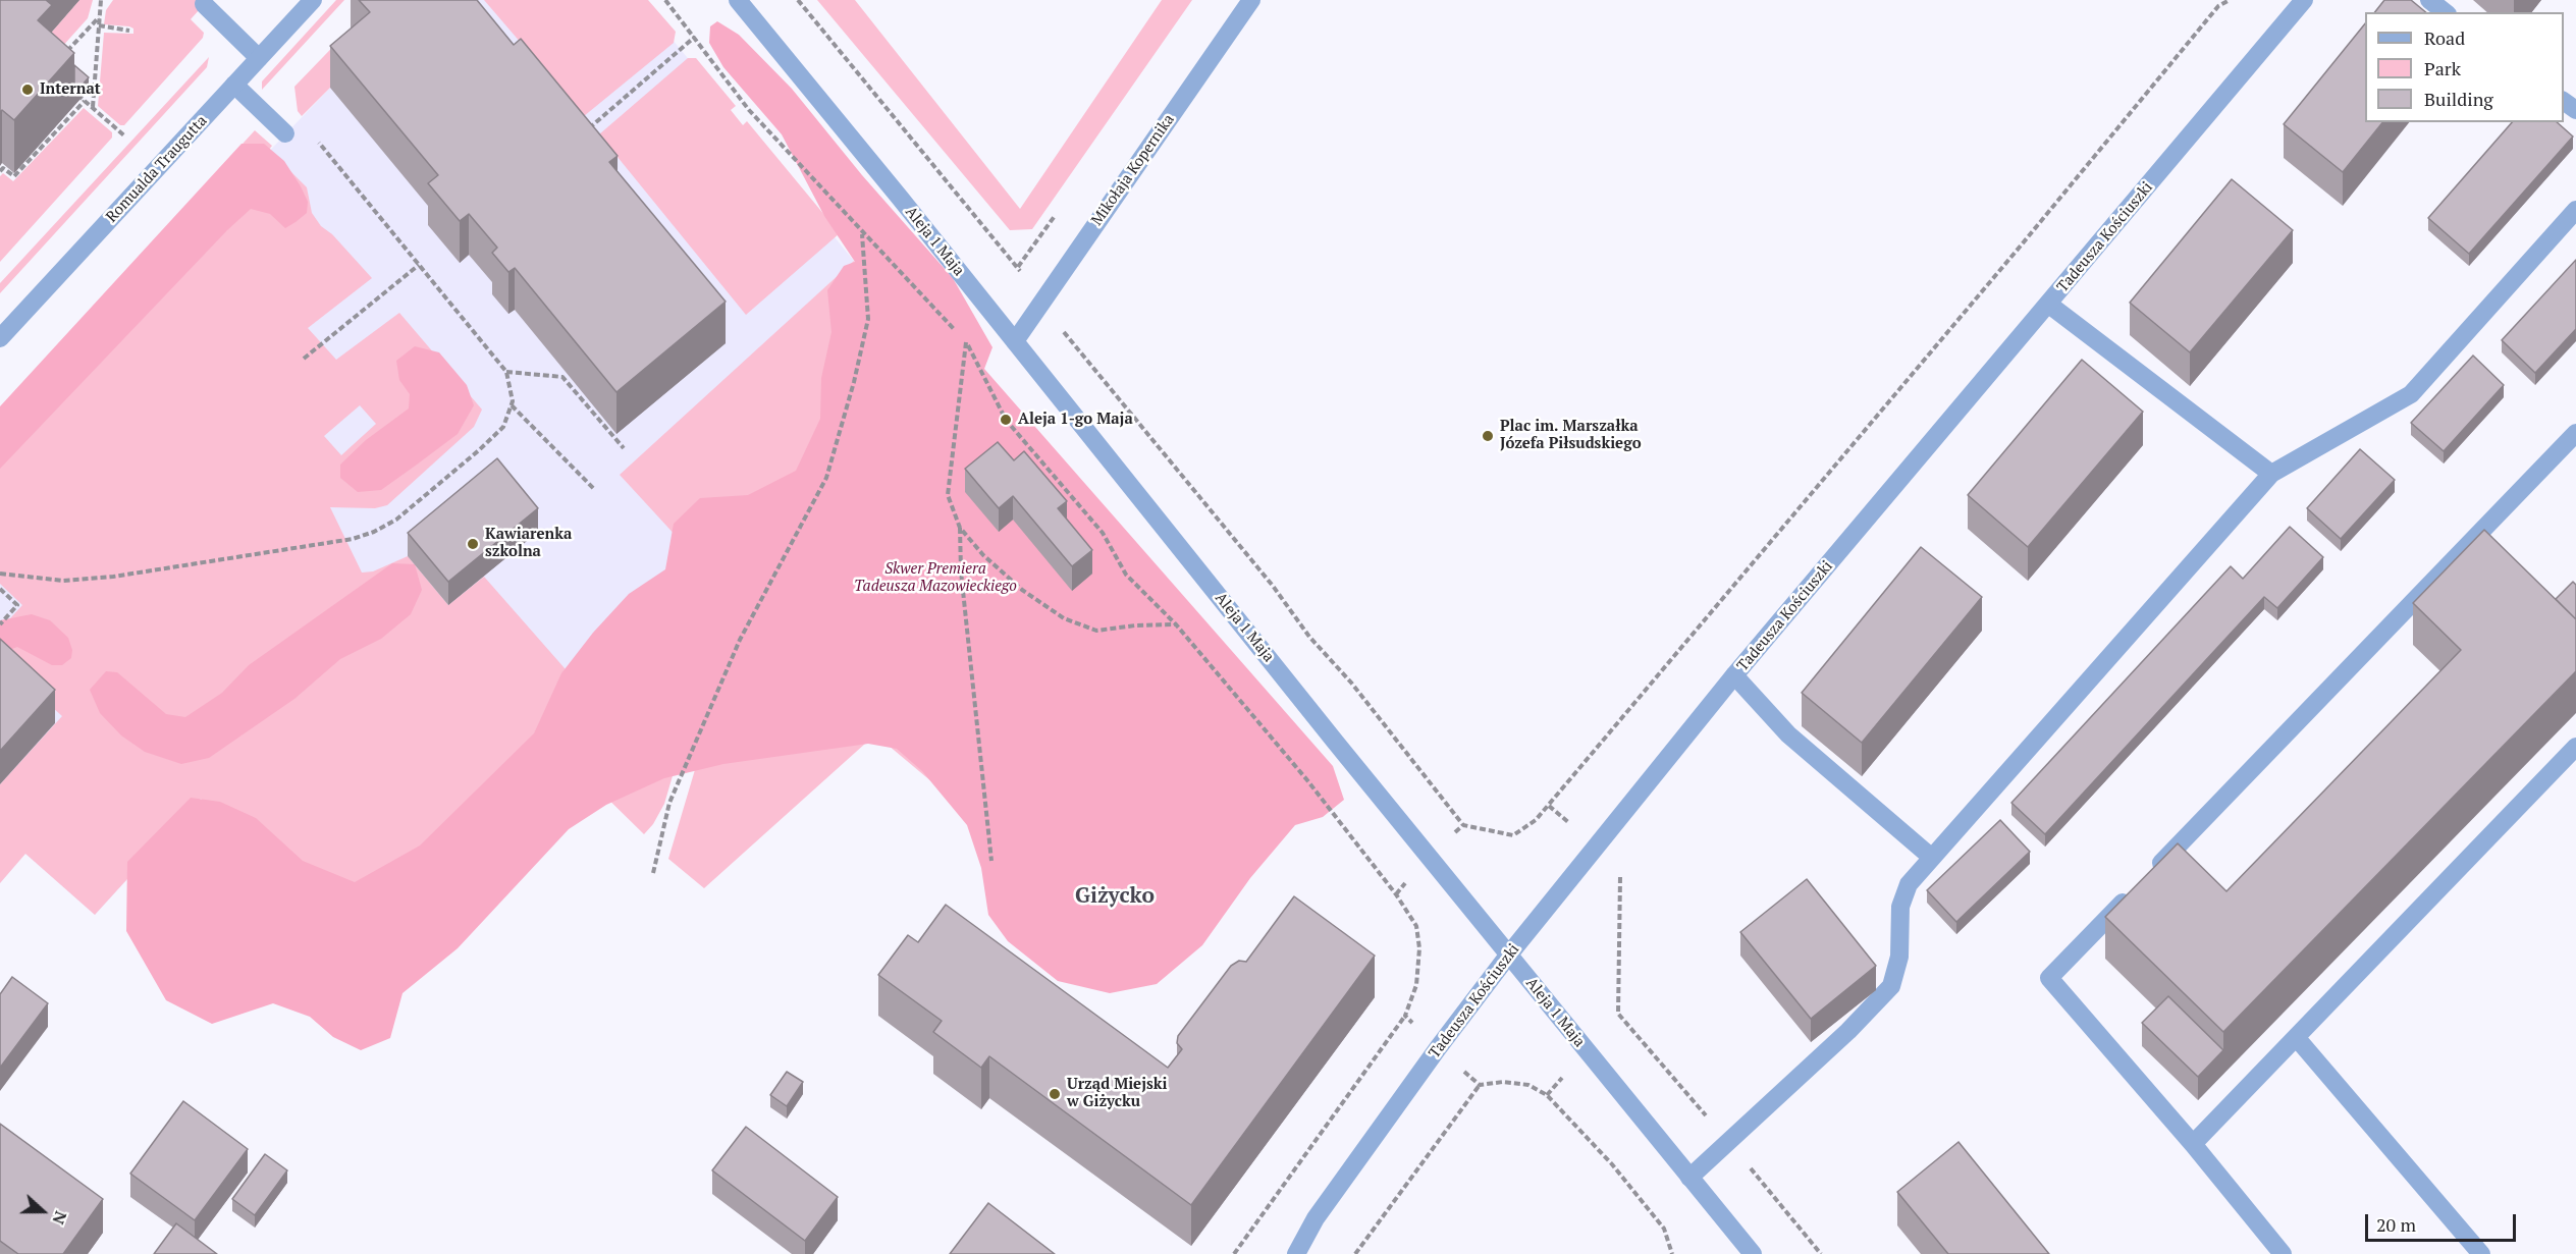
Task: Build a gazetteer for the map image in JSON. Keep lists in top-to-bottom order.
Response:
{
  "streets": {
    "street": [
      "Romualda Traugutta",
      "Mikołaja Kopernika",
      "Tadeusza Kościuszki",
      "Aleja 1 Maja"
    ]
  },
  "crossings": [
    ["Mikołaja Kopernika", "Aleja 1 Maja"],
    ["Tadeusza Kościuszki", "Aleja 1 Maja"]
  ],
  "districts": ["Giżycko"],
  "parks": ["Skwer Premiera Tadeusza Mazowieckiego"],
  "places": [
    "Internat",
    "Aleja 1-go Maja",
    "Plac im. Marszałka Józefa Piłsudskiego",
    "Kawiarenka szkolna",
    "Urząd Miejski w Giżycku"
  ],
  "legend": ["Road", "Park", "Building"],
  "scale_bar": "20 m",
  "north": "right"
}
